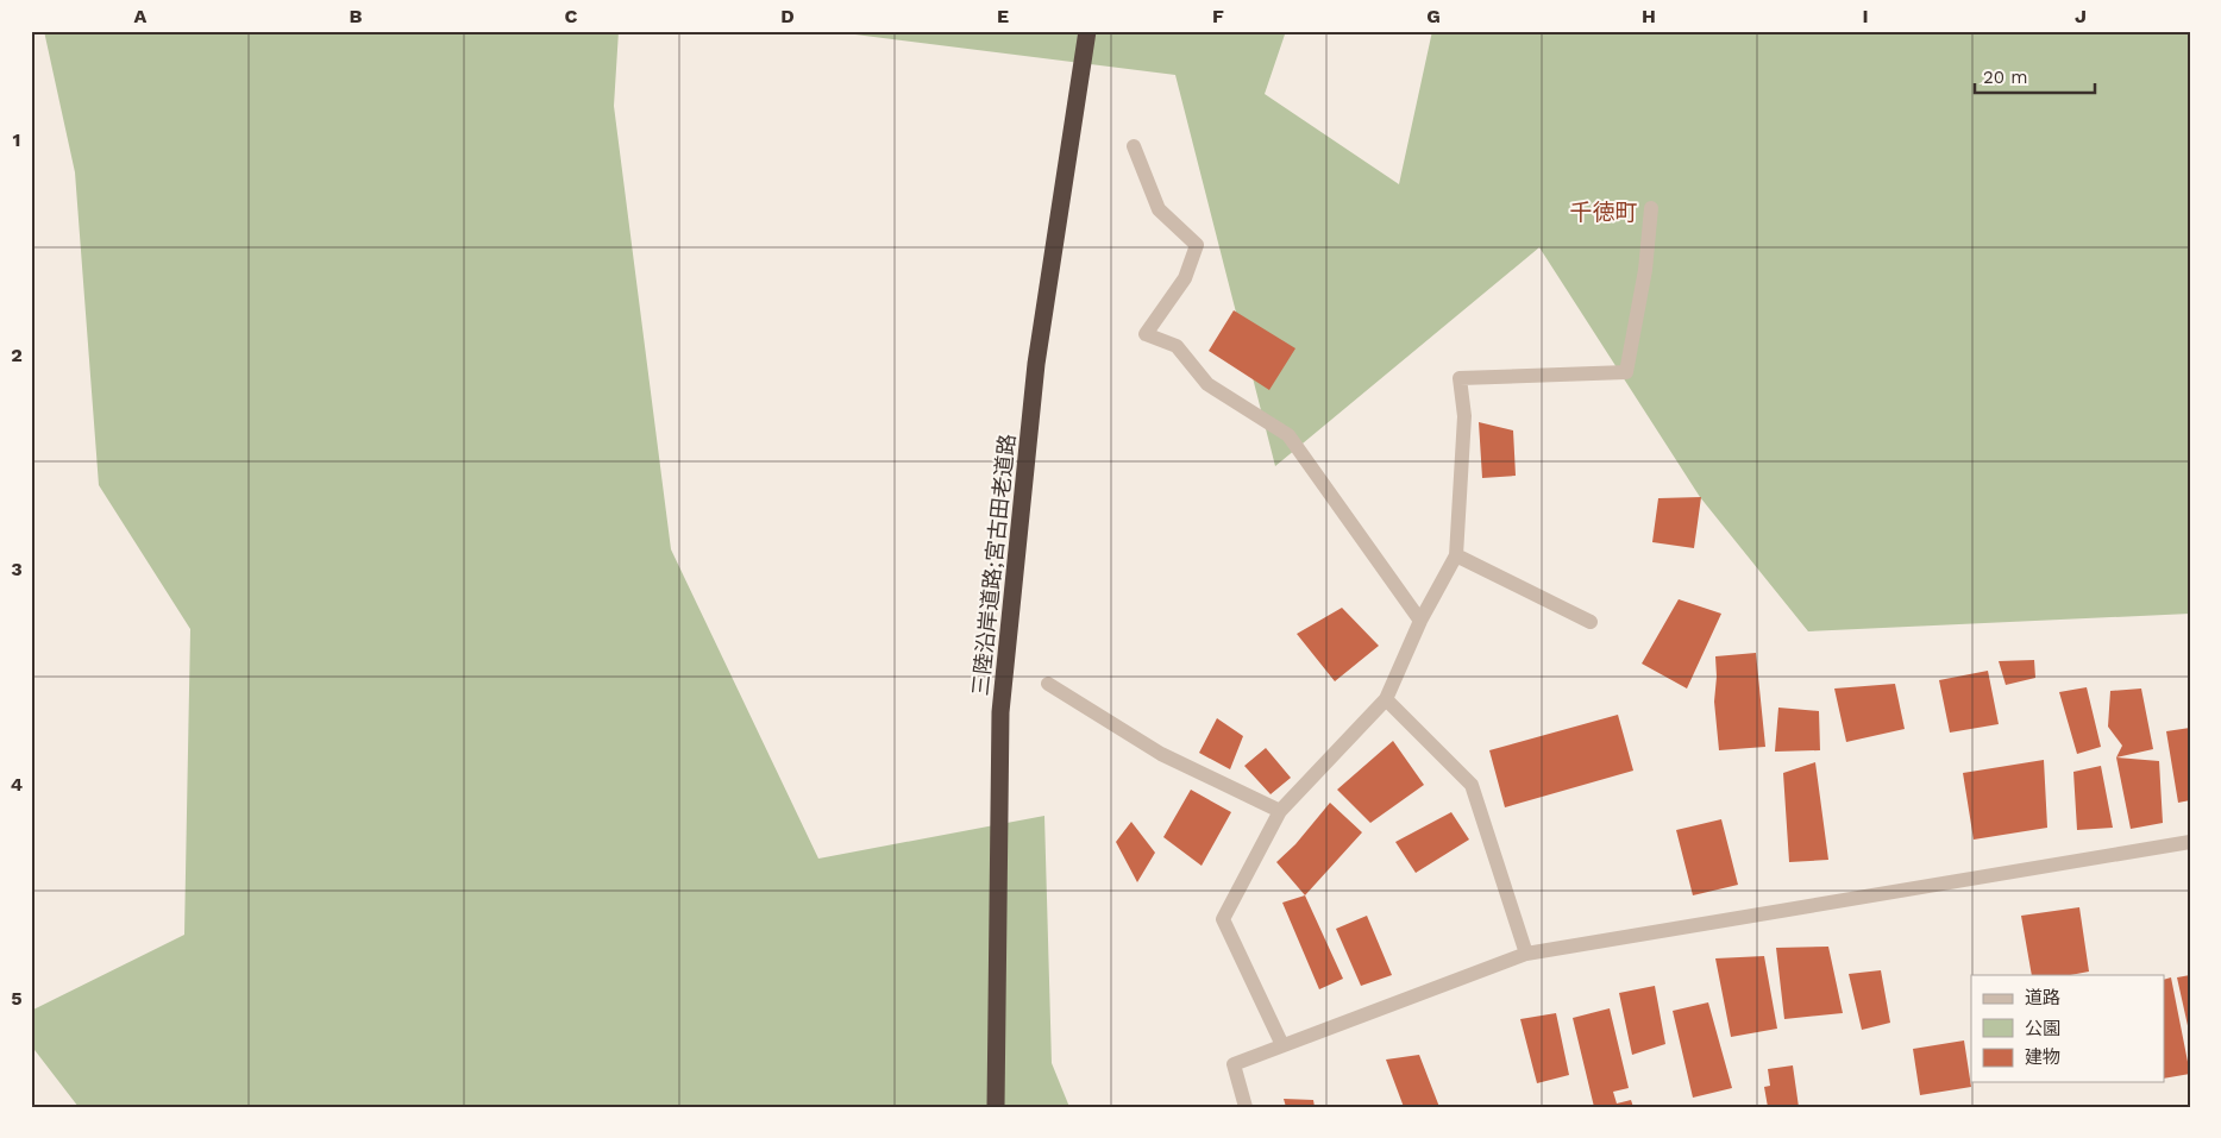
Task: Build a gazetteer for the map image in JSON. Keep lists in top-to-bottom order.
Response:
{
  "streets": {
    "highway": ["三陸沿岸道路;宮古田老道路"]
  },
  "districts": ["千徳町"],
  "legend": ["道路", "公園", "建物"],
  "scale_bar": "20 m",
  "grid": {
    "columns": [
      "A",
      "B",
      "C",
      "D",
      "E",
      "F",
      "G",
      "H",
      "I",
      "J"
    ],
    "rows": [
      "1",
      "2",
      "3",
      "4",
      "5"
    ]
  }
}
